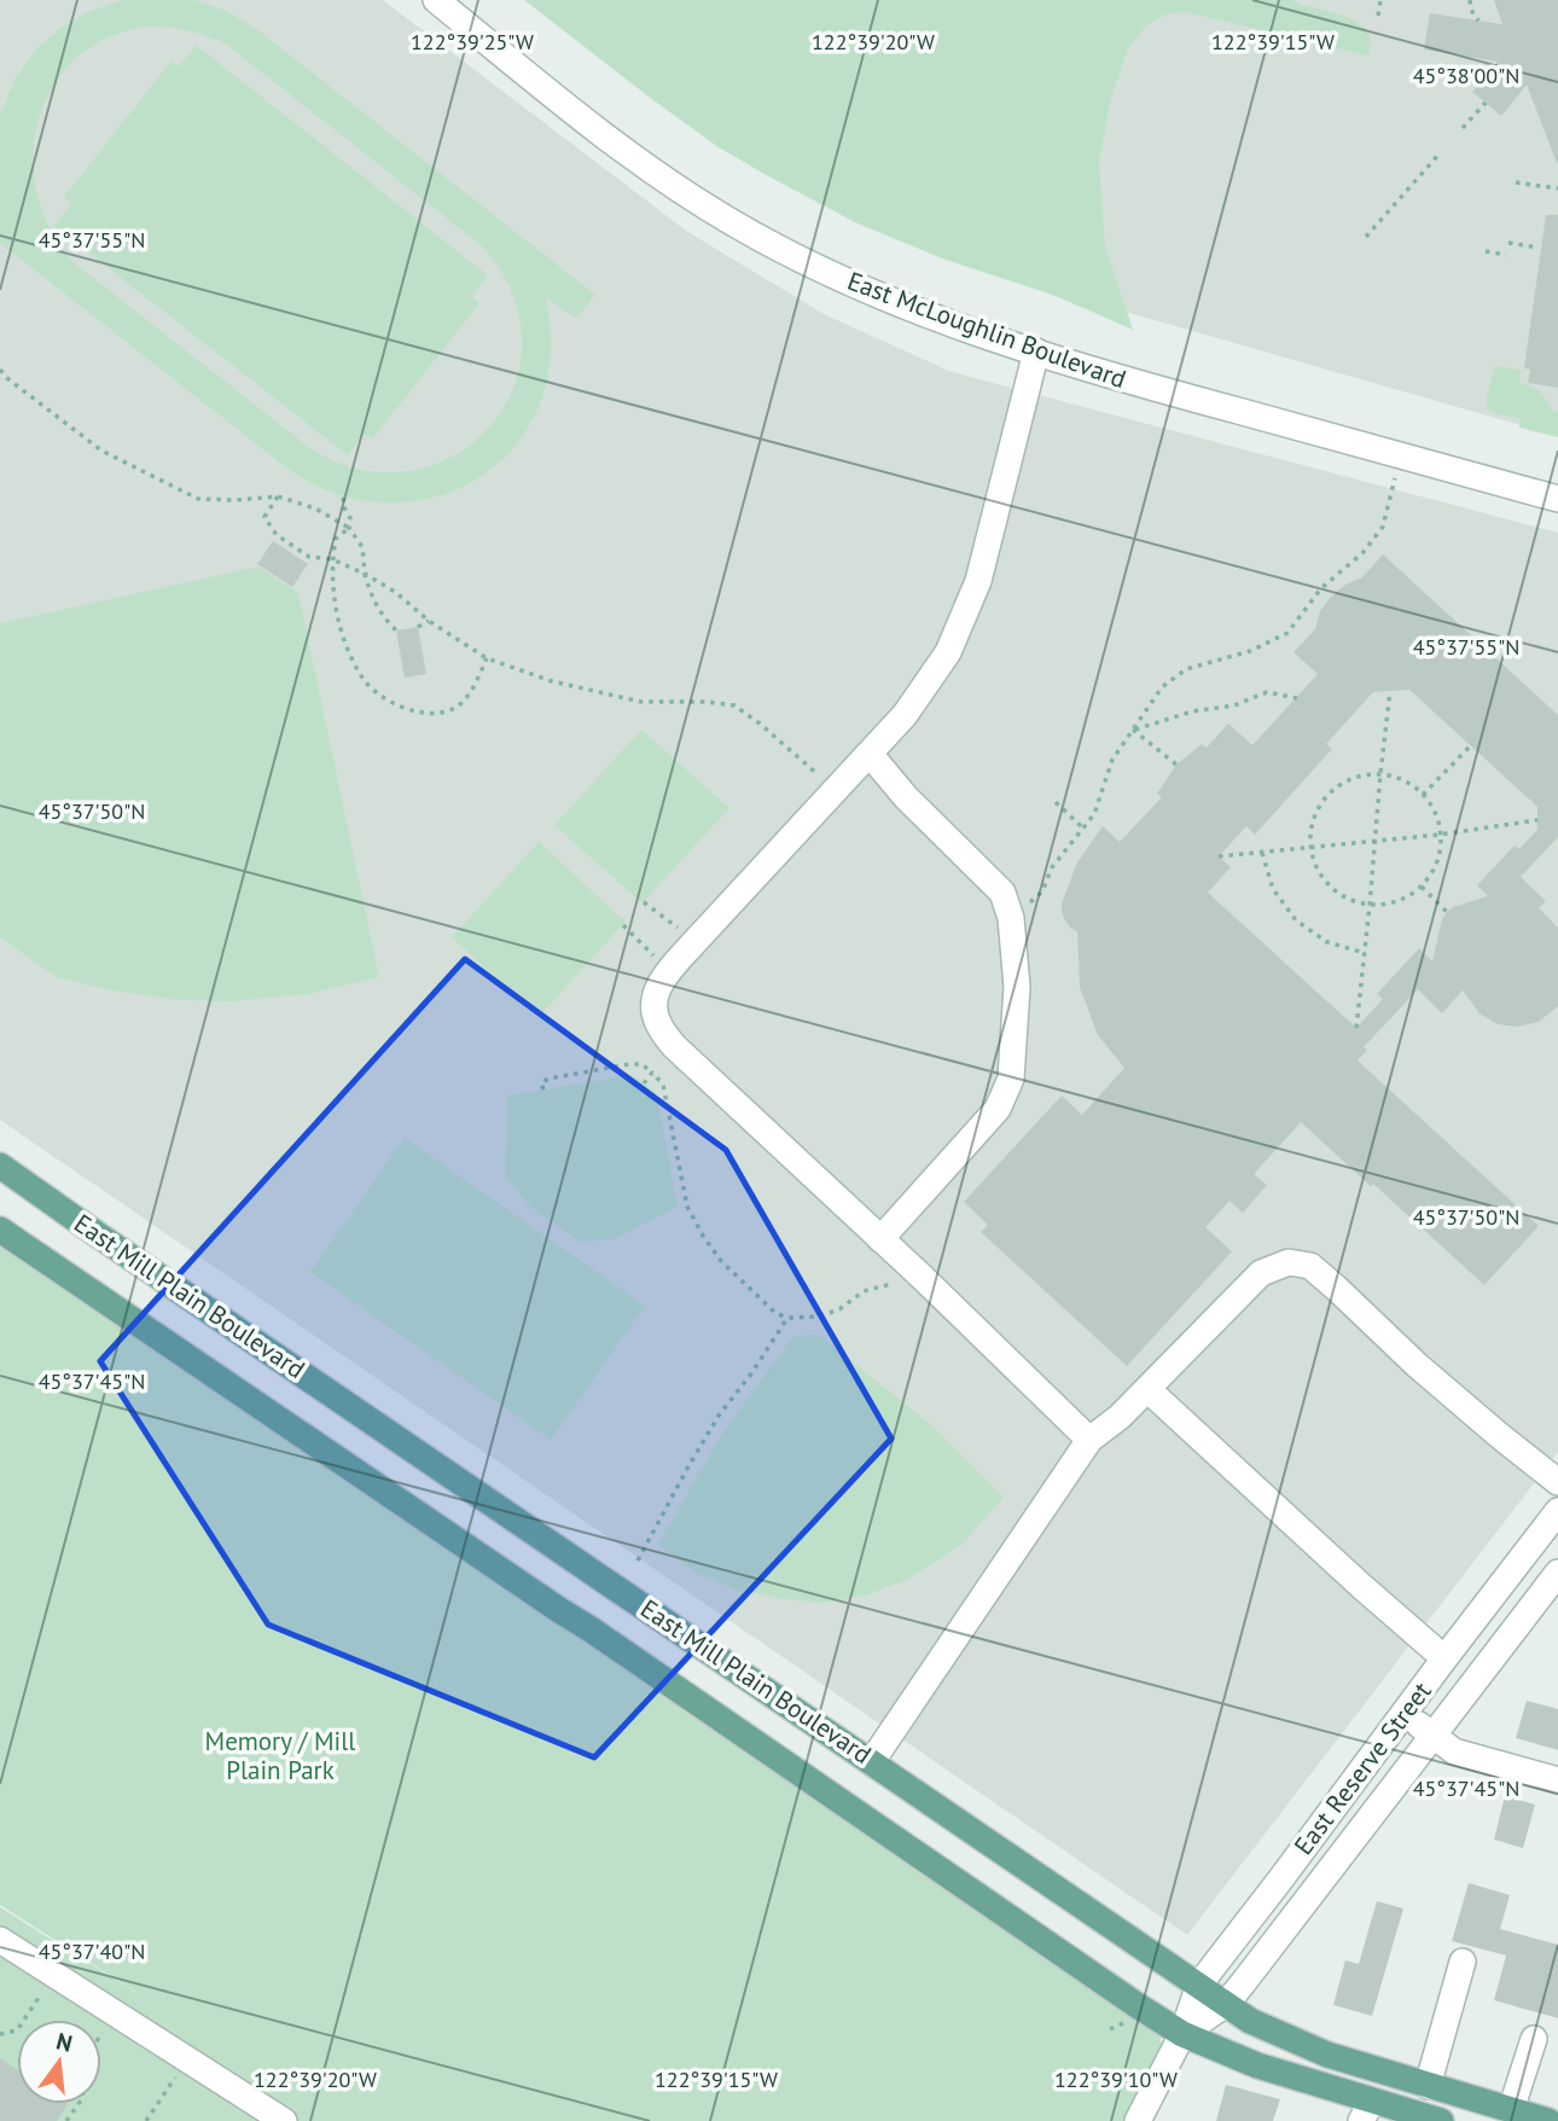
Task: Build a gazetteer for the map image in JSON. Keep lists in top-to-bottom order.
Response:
{
  "streets": {
    "main road": ["East Mill Plain Boulevard"],
    "street": ["East McLoughlin Boulevard", "East Reserve Street"]
  },
  "crossings": [
    ["East Mill Plain Boulevard", "East Reserve Street"]
  ],
  "parks": ["Memory / Mill Plain Park"],
  "north": "top",
  "coordinates": [
    "122°39'25\"W",
    "122°39'20\"W",
    "122°39'15\"W",
    "45°38'00\"N",
    "45°37'55\"N",
    "45°37'50\"N",
    "45°37'45\"N",
    "45°37'40\"N",
    "122°39'10\"W"
  ]
}
